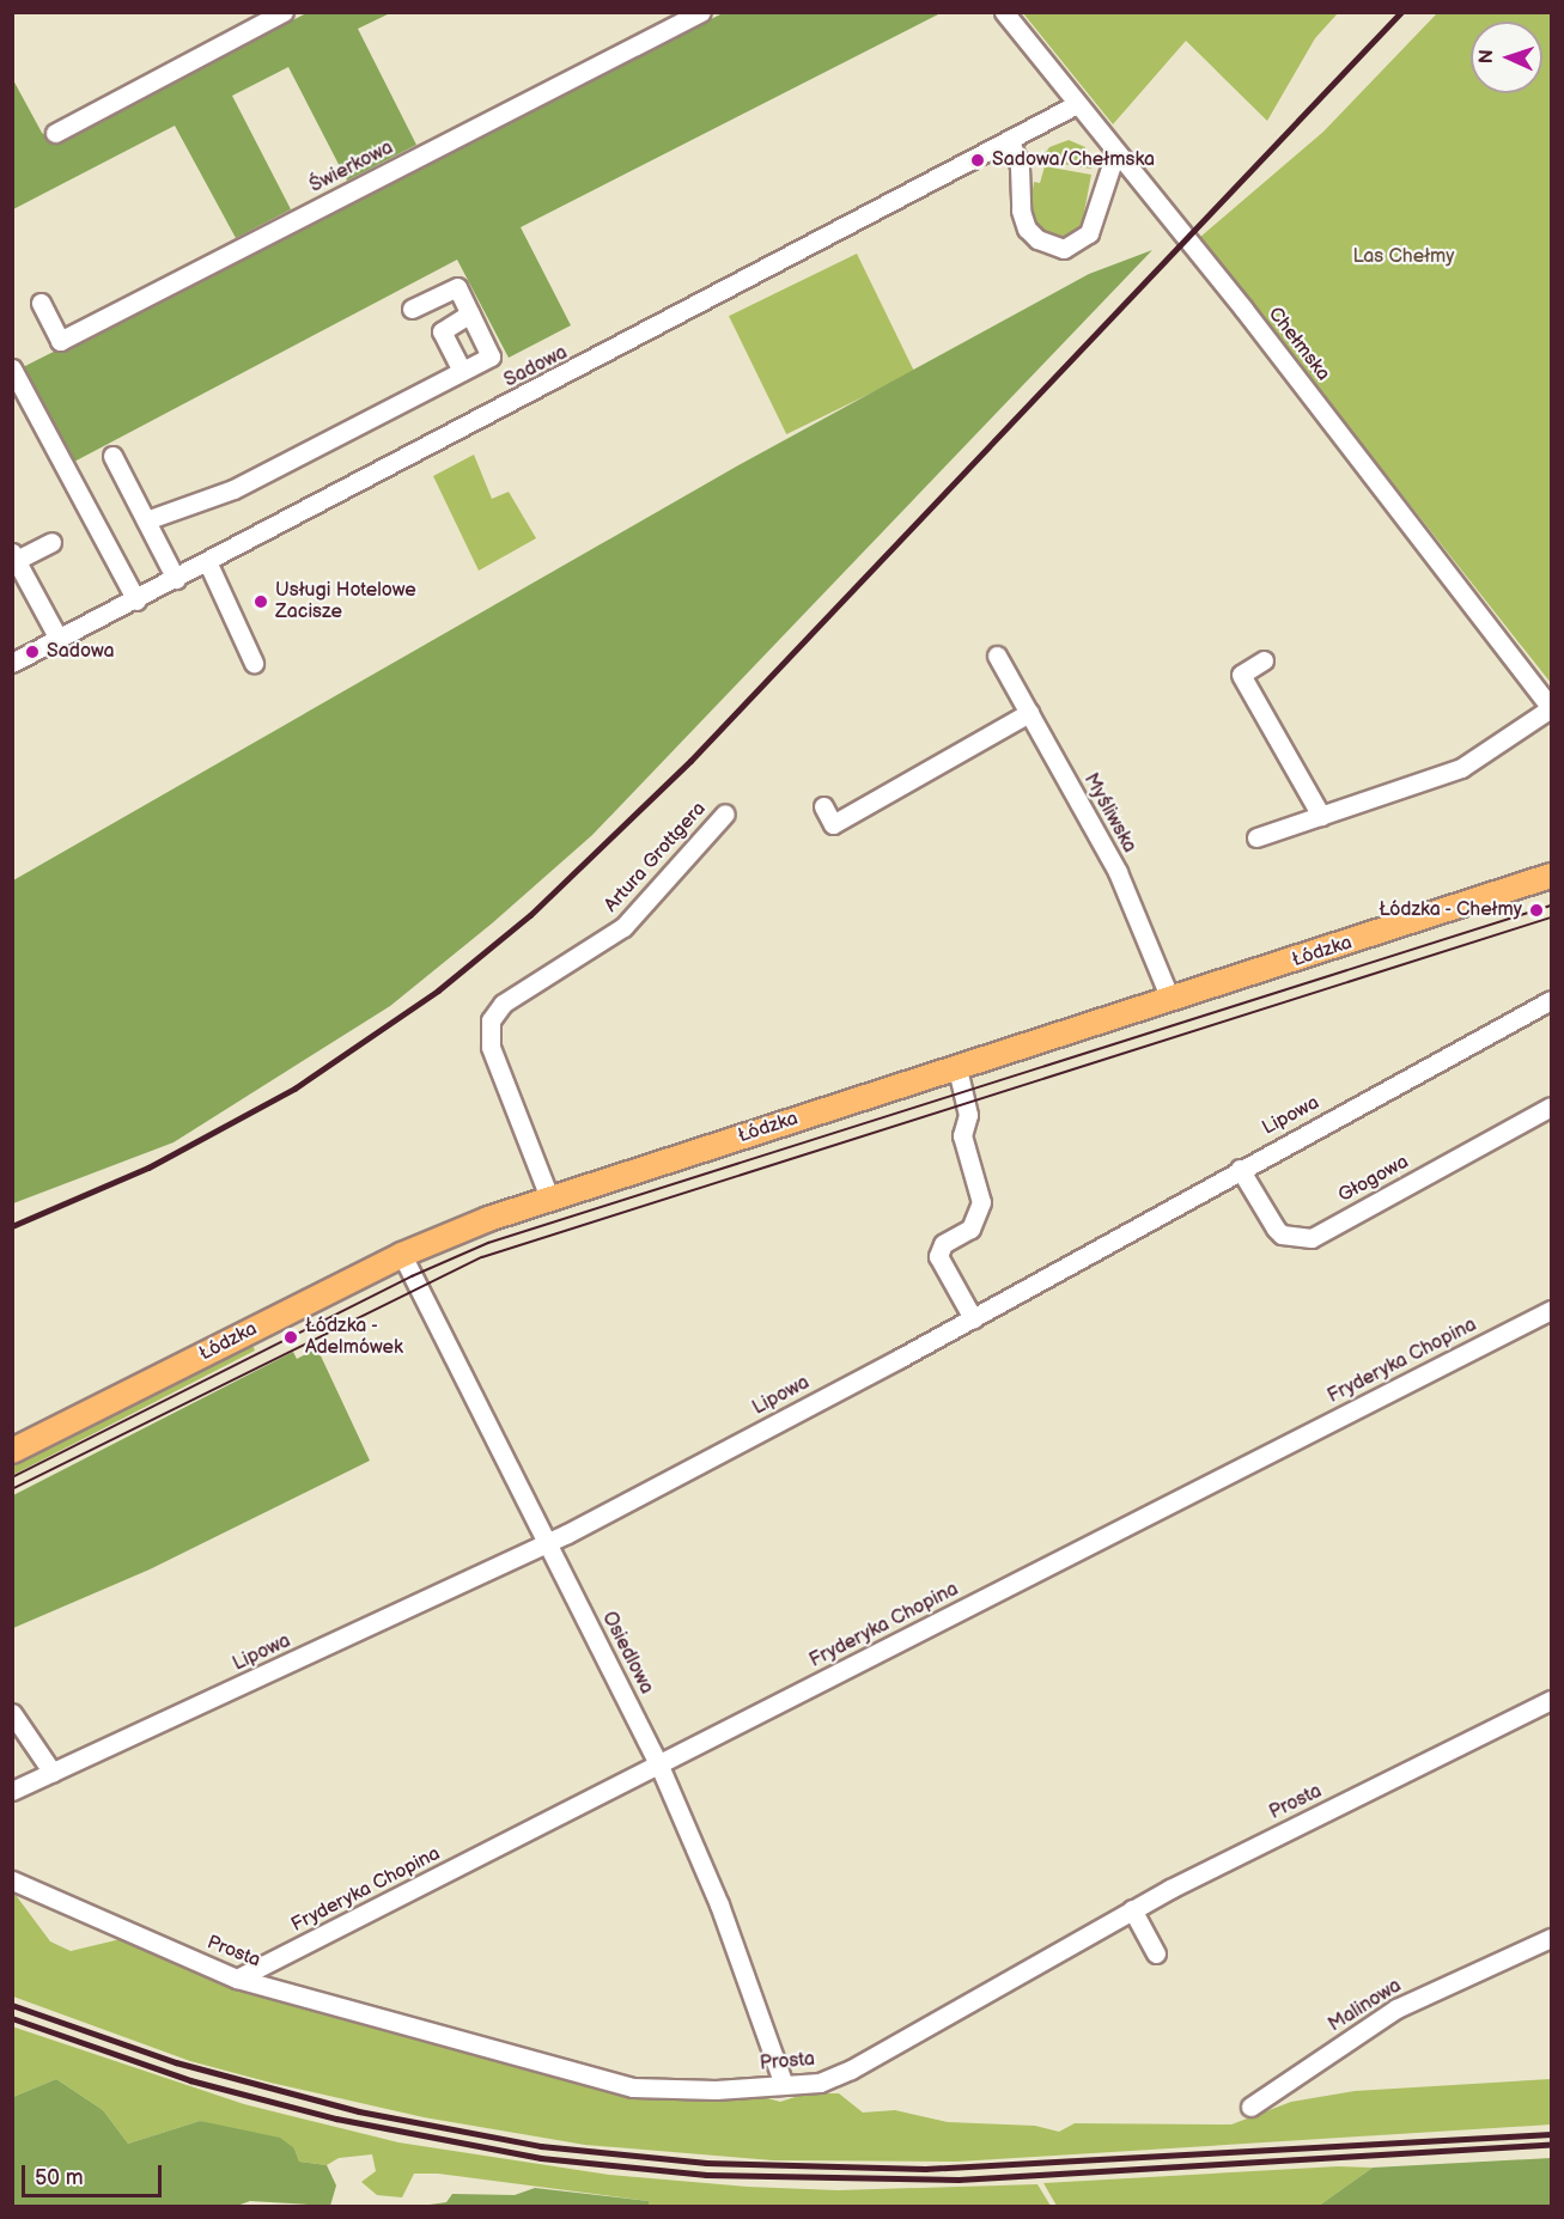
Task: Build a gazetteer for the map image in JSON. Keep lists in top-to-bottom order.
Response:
{
  "streets": {
    "main road": ["Łódzka"],
    "street": [
      "Świerkowa",
      "Chełmska",
      "Sadowa",
      "Myśliwska",
      "Artura Grottgera",
      "Lipowa",
      "Głogowa",
      "Fryderyka Chopina",
      "Osiedlowa",
      "Prosta",
      "Malinowa"
    ]
  },
  "crossings": [
    ["Chełmska", "Sadowa"],
    ["Myśliwska", "Łódzka"],
    ["Artura Grottgera", "Łódzka"],
    ["Łódzka", "Osiedlowa"],
    ["Lipowa", "Głogowa"],
    ["Lipowa", "Osiedlowa"],
    ["Fryderyka Chopina", "Osiedlowa"],
    ["Fryderyka Chopina", "Prosta"],
    ["Osiedlowa", "Prosta"]
  ],
  "parks": ["Las Chełmy"],
  "places": [
    "Sadowa/Chełmska",
    "Usługi Hotelowe Zacisze",
    "Sadowa",
    "Łódzka - Chełmy",
    "Łódzka - Adelmówek"
  ],
  "scale_bar": "50 m",
  "north": "left"
}
